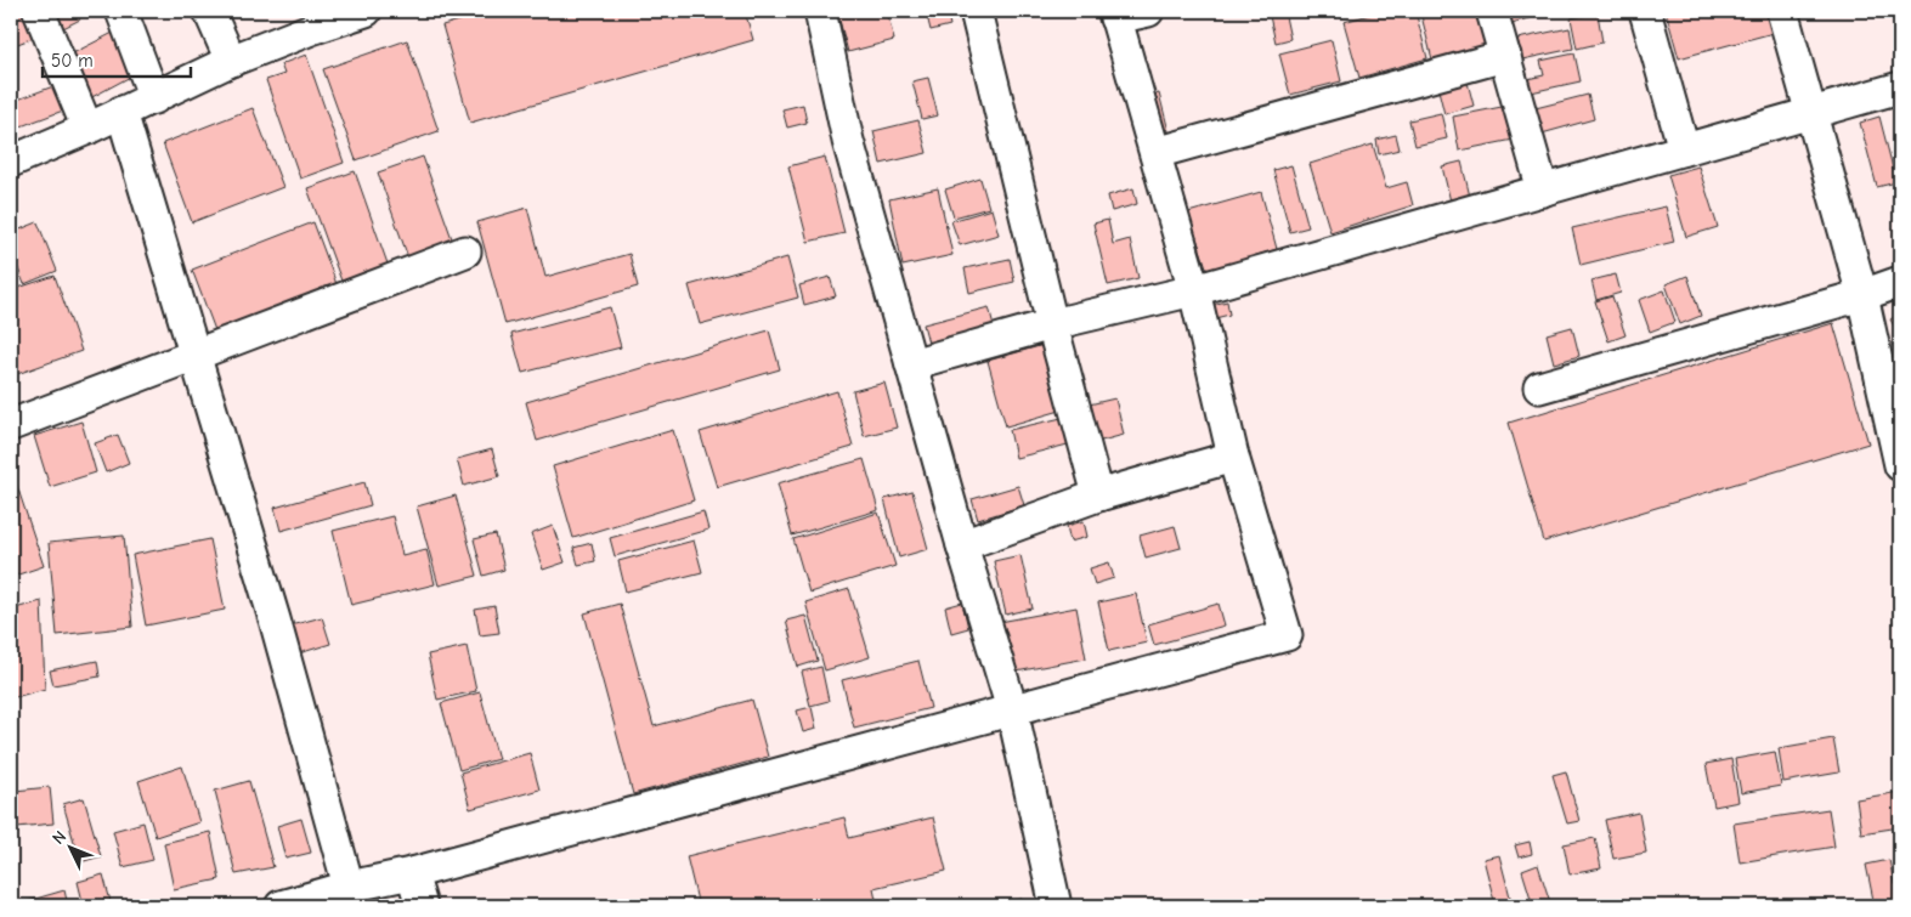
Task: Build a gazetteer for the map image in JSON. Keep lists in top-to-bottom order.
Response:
{
  "scale_bar": "50 m",
  "north": "top left"
}
